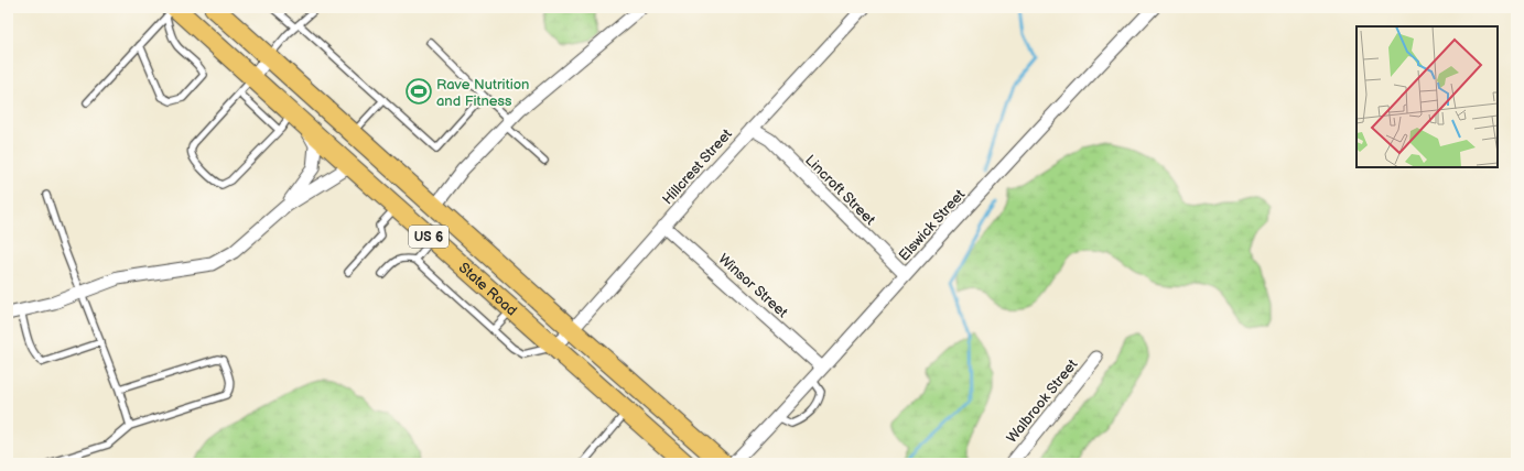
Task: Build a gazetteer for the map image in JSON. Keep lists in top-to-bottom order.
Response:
{
  "streets": {
    "main road": ["US 6", "State Road"],
    "street": [
      "Hillcrest Street",
      "Lincroft Street",
      "Elswick Street",
      "Winsor Street",
      "Walbrook Street"
    ]
  },
  "crossings": [
    ["Hillcrest Street", "Lincroft Street"],
    ["Hillcrest Street", "Winsor Street"],
    ["Hillcrest Street", "State Road"],
    ["Lincroft Street", "Elswick Street"],
    ["Elswick Street", "Winsor Street"]
  ],
  "places": {
    "sports": ["Rave Nutrition and Fitness"]
  }
}
